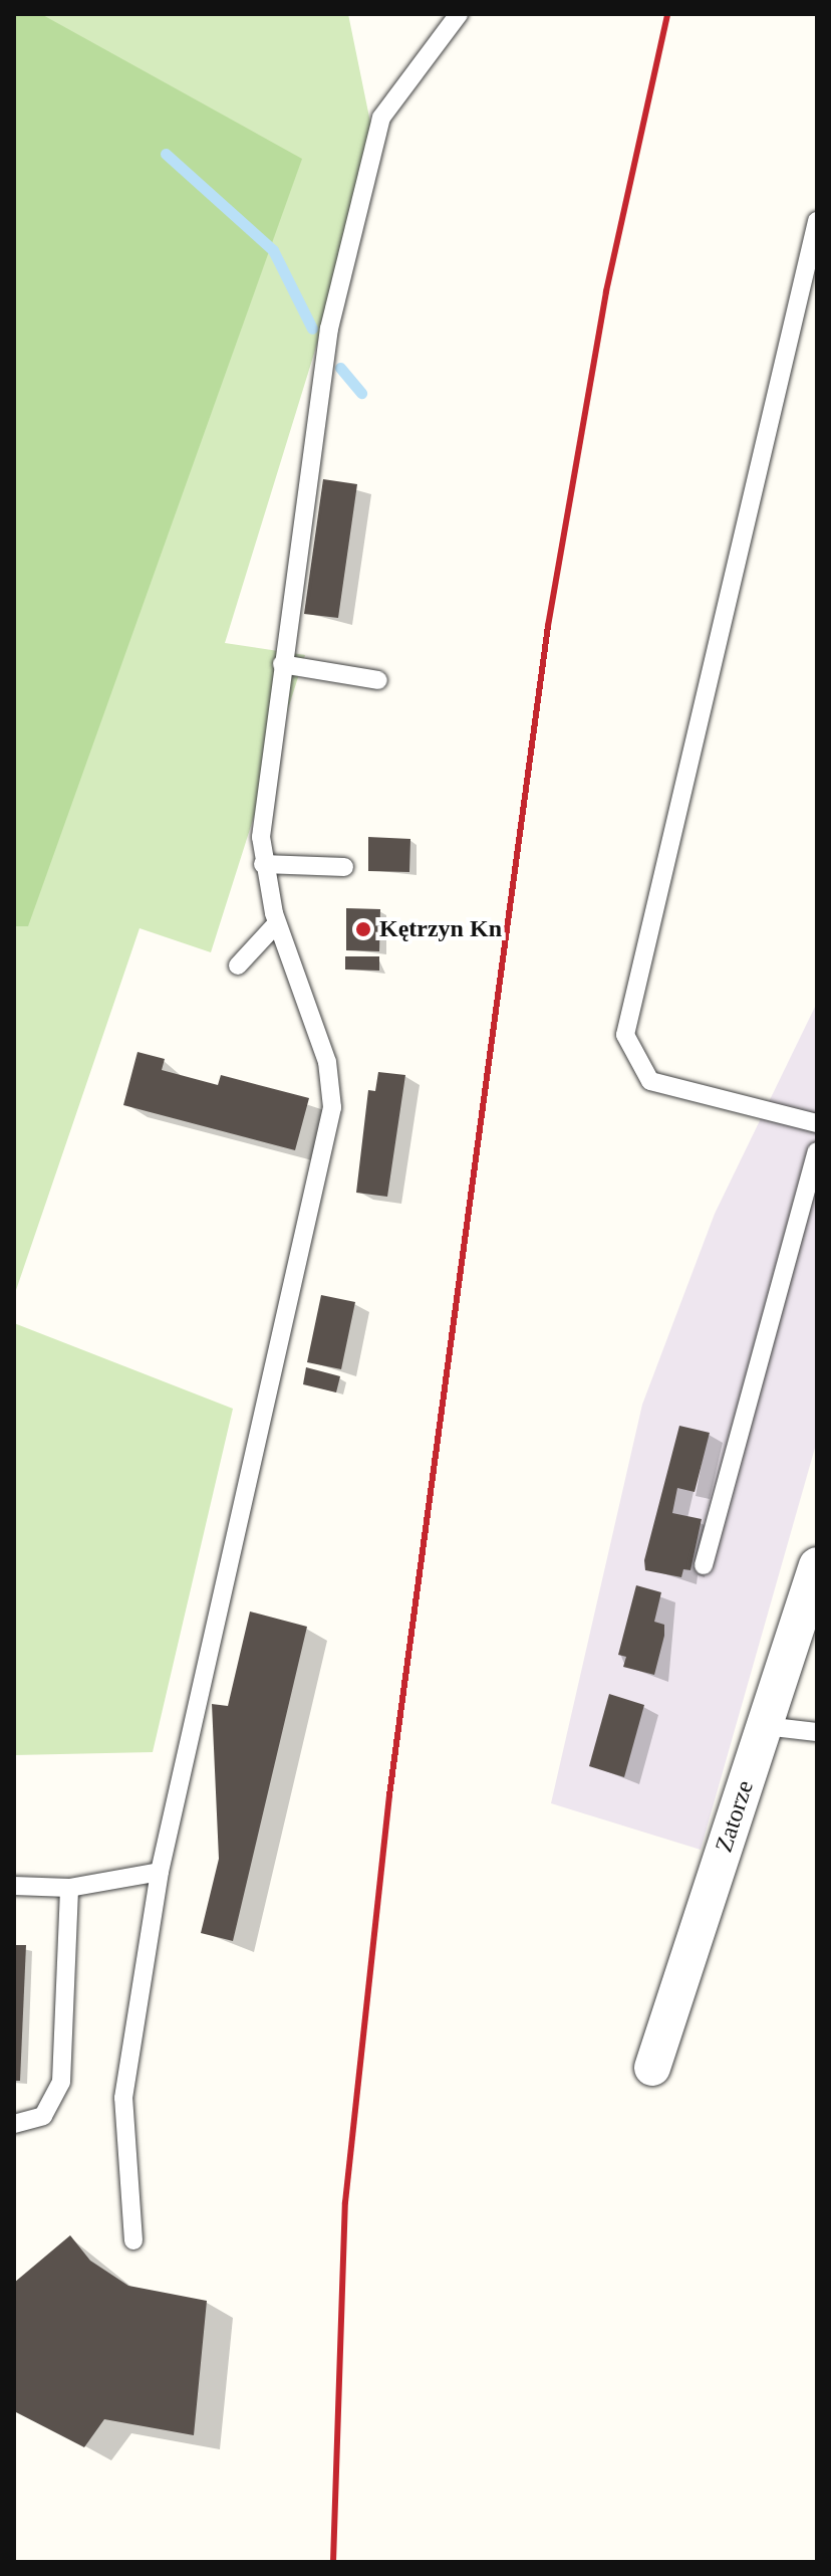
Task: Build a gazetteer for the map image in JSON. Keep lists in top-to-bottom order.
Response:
{
  "streets": {
    "street": ["Zatorze"]
  },
  "places": ["Kętrzyn Kn"]
}
